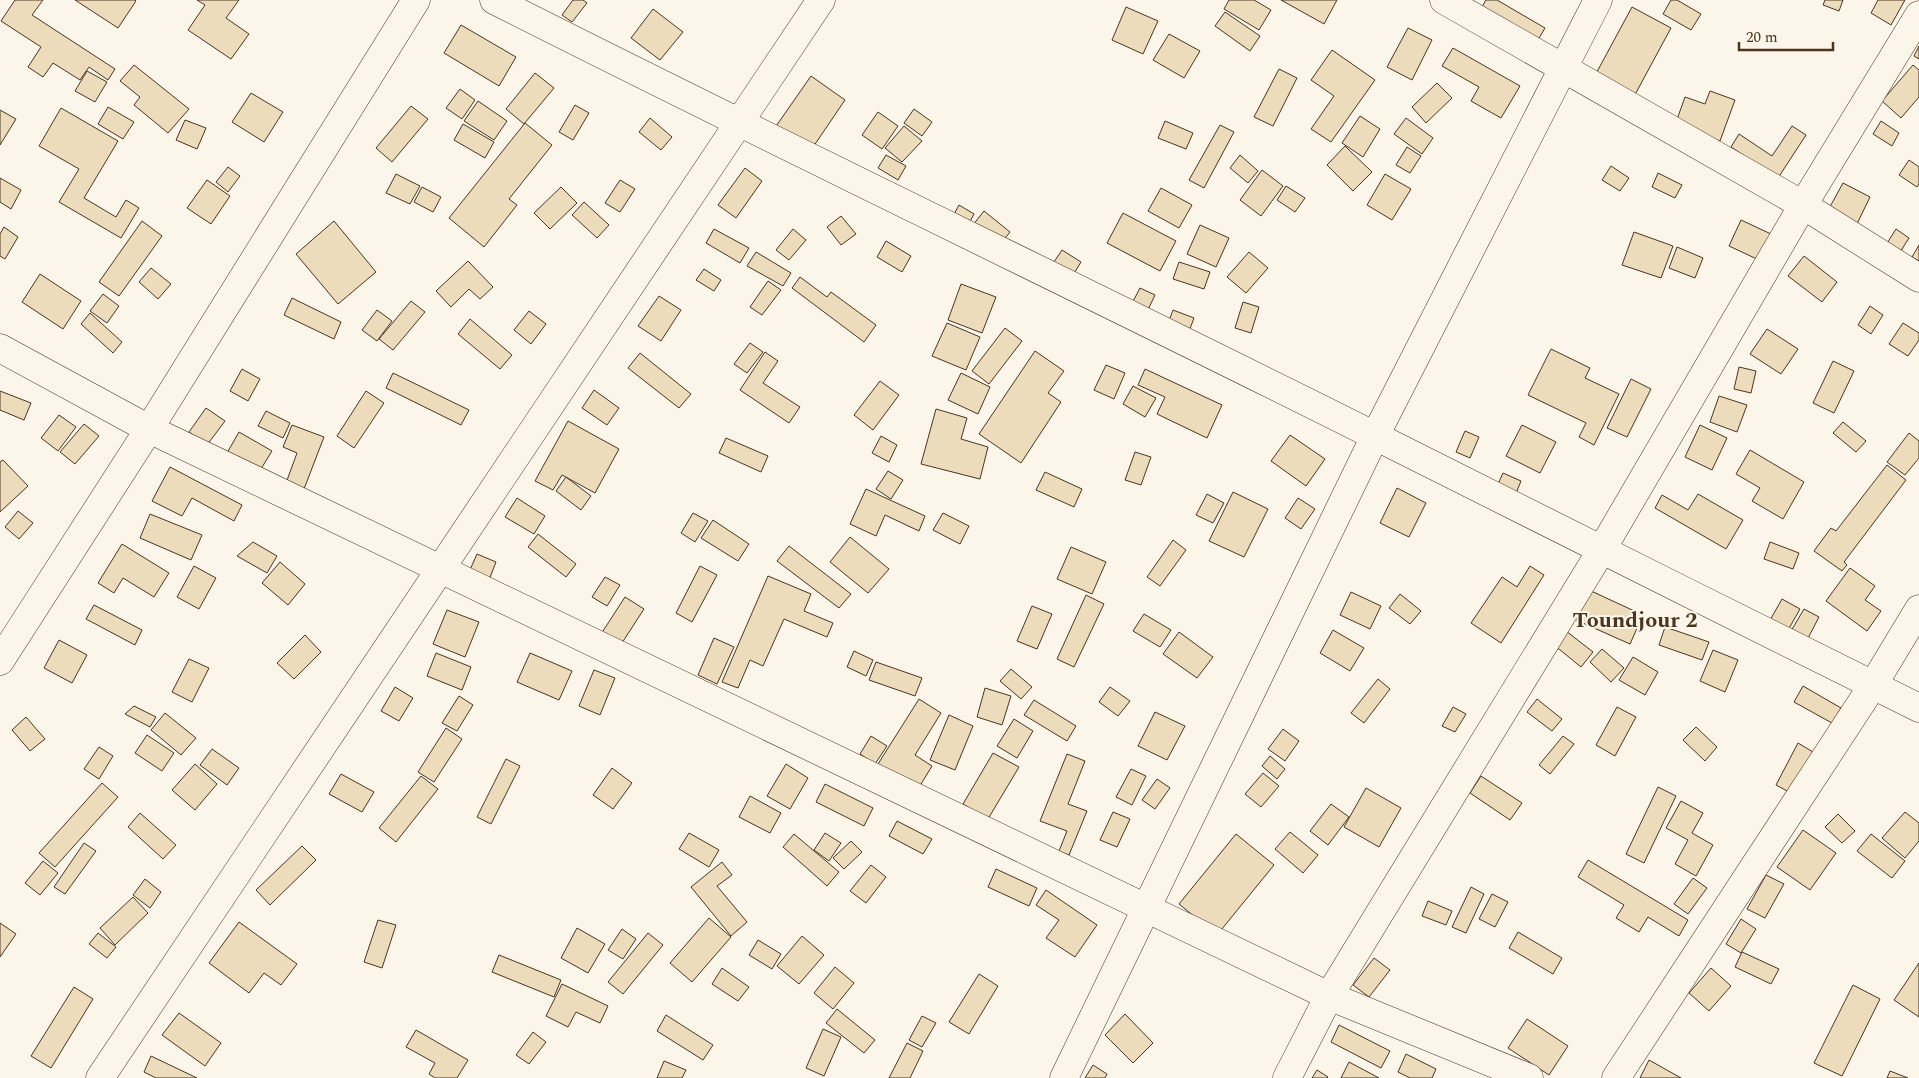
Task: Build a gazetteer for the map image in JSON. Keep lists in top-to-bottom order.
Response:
{
  "districts": ["Toundjour 2"],
  "scale_bar": "20 m"
}
